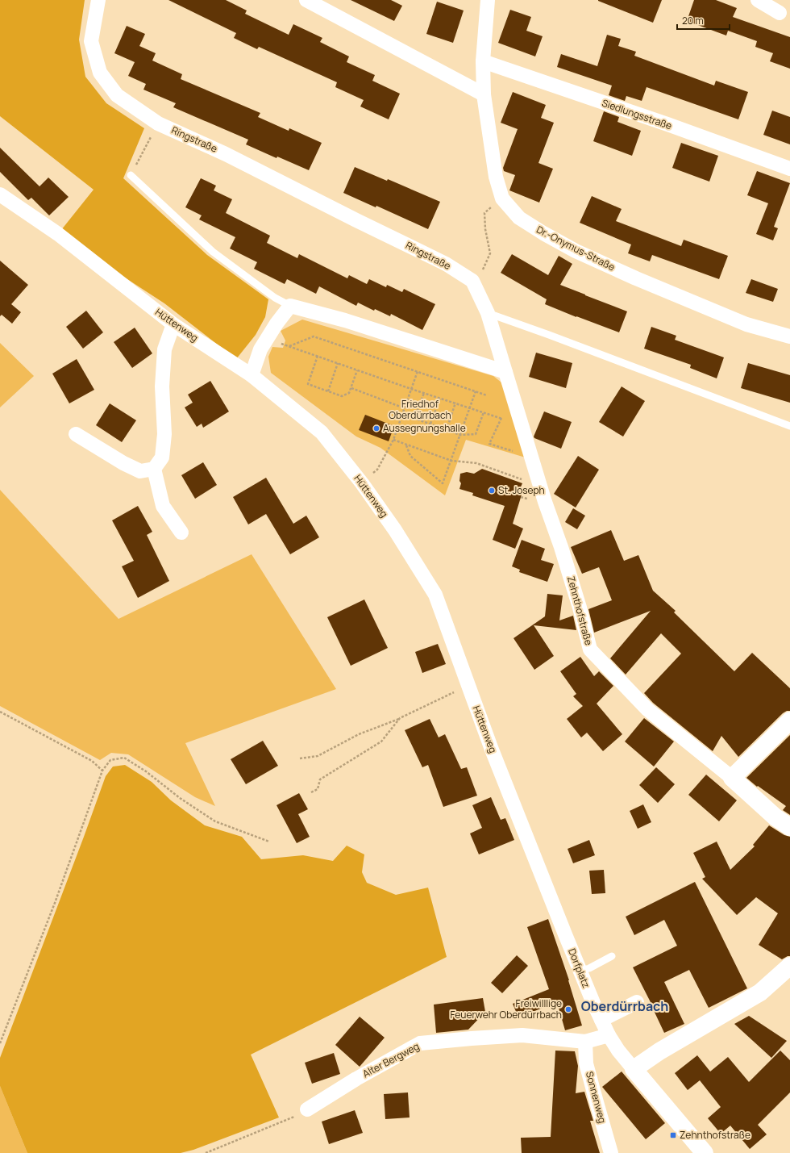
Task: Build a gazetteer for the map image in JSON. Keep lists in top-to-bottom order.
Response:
{
  "streets": {
    "street": [
      "Siedlungsstraße",
      "Ringstraße",
      "Dr.-Onymus-Straße",
      "Hüttenweg",
      "Zehnthofstraße",
      "Dorfplatz",
      "Alter Bergweg",
      "Sonnenweg"
    ]
  },
  "crossings": [
    ["Siedlungsstraße", "Dr.-Onymus-Straße"],
    ["Hüttenweg", "Dorfplatz"],
    ["Dorfplatz", "Alter Bergweg"],
    ["Alter Bergweg", "Sonnenweg"]
  ],
  "districts": ["Oberdürrbach"],
  "parks": ["Friedhof Oberdürrbach"],
  "places": {
    "other": ["Aussegnungshalle", "St. Joseph", "Freiwilllige Feuerwehr Oberdürrbach"],
    "transit": ["Zehnthofstraße"]
  },
  "scale_bar": "20 m"
}
